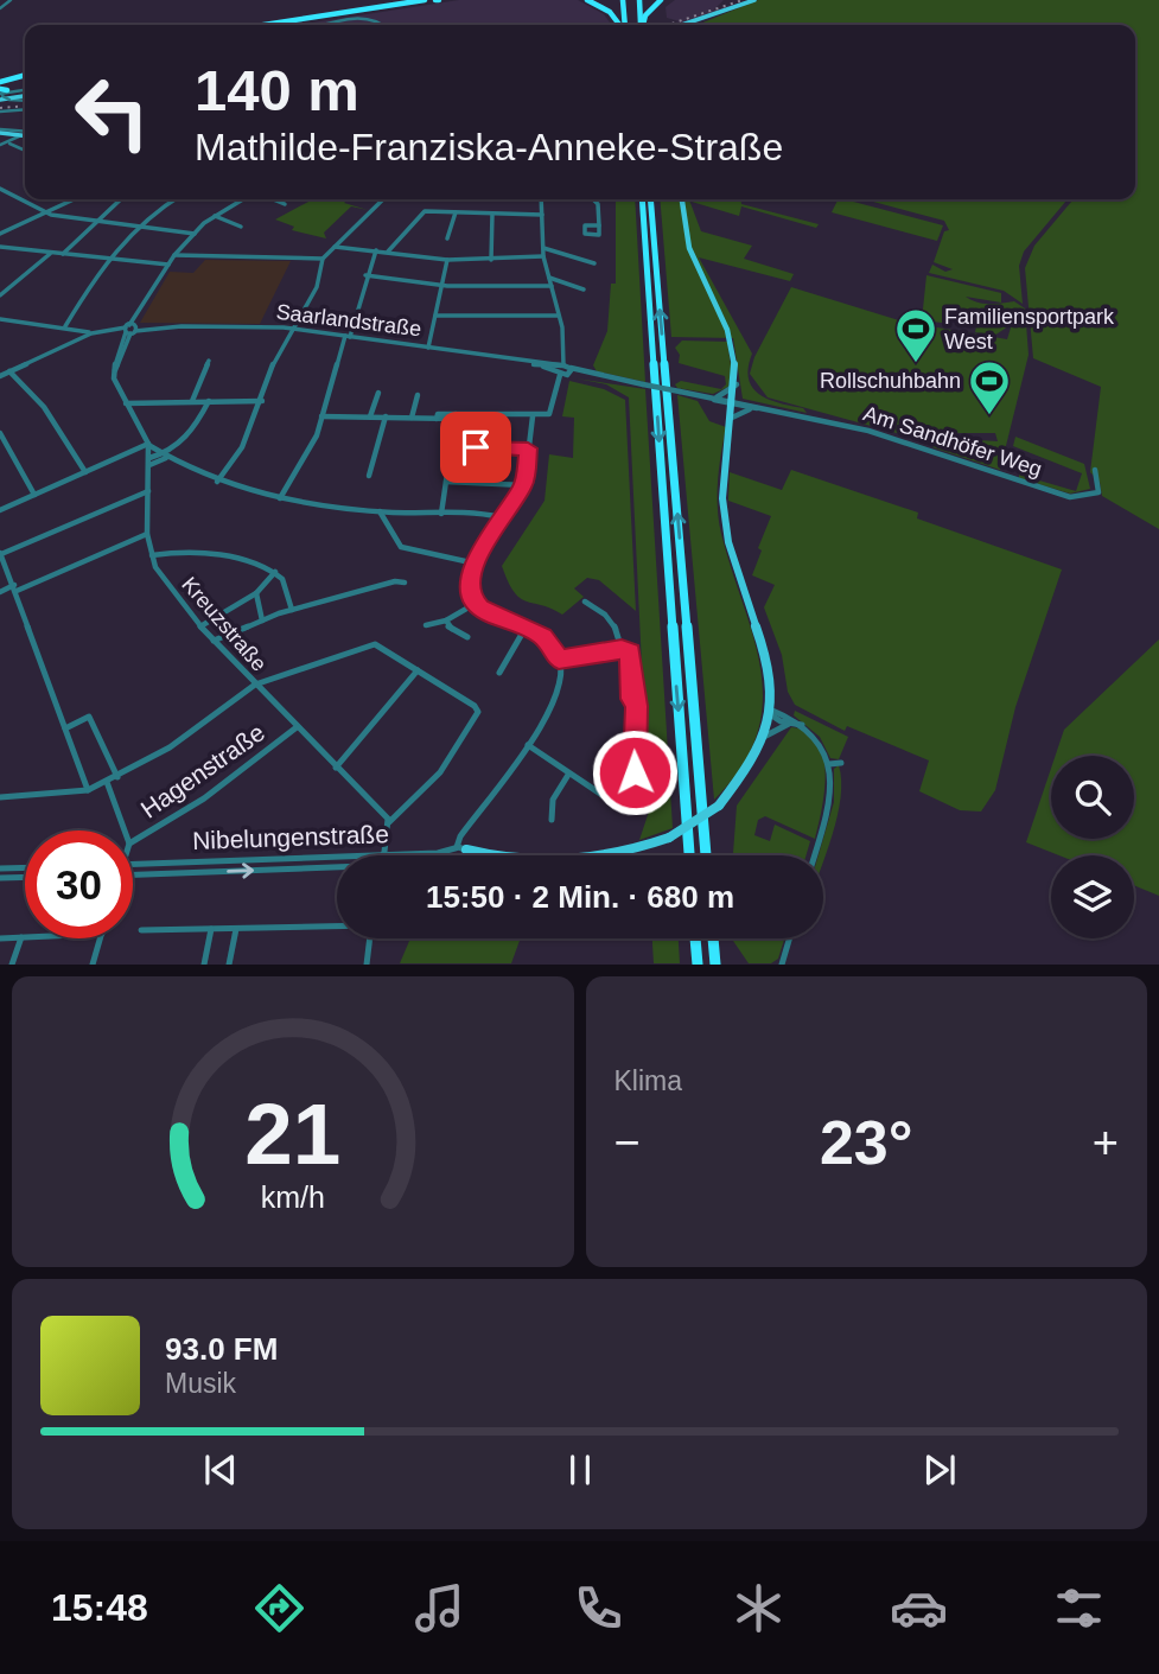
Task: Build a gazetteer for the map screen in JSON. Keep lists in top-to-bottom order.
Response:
{
  "streets": {
    "street": [
      "Saarlandstraße",
      "Am Sandhöfer Weg",
      "Kreuzstraße",
      "Hagenstraße",
      "Nibelungenstraße"
    ]
  },
  "crossings": [
    ["Saarlandstraße", "Kreuzstraße"],
    ["Kreuzstraße", "Hagenstraße"]
  ],
  "places": {
    "sports": ["Familiensportpark West", "Rollschuhbahn"]
  },
  "page": {
    "turn": ["140 m", "Mathilde-Franziska-Anneke-Straße"],
    "limit": "30",
    "trip": "15:50 · 2 Min. · 680 m",
    "tile": "Klima",
    "heat": ["−", "23°", "+"],
    "song": ["93.0 FM", "Musik"],
    "tabs": "15:48",
    "gauge": ["21", "km/h"]
  }
}
